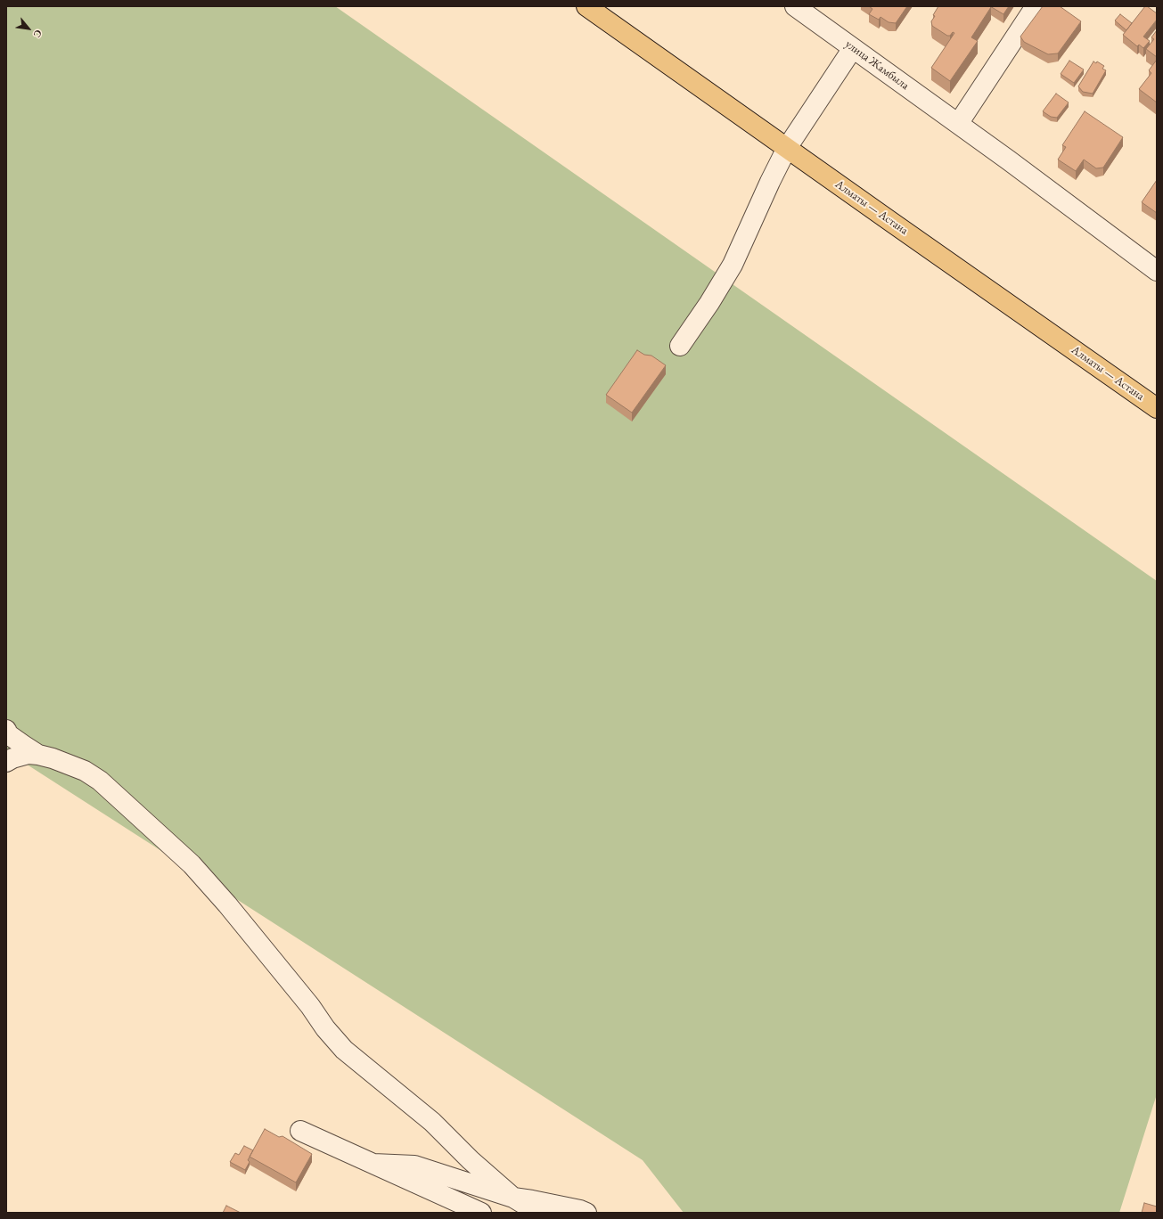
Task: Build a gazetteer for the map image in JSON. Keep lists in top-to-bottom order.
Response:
{
  "streets": {
    "highway": ["Алматы — Астана"],
    "street": ["улица Жамбыла"]
  },
  "north": "bottom right"
}
